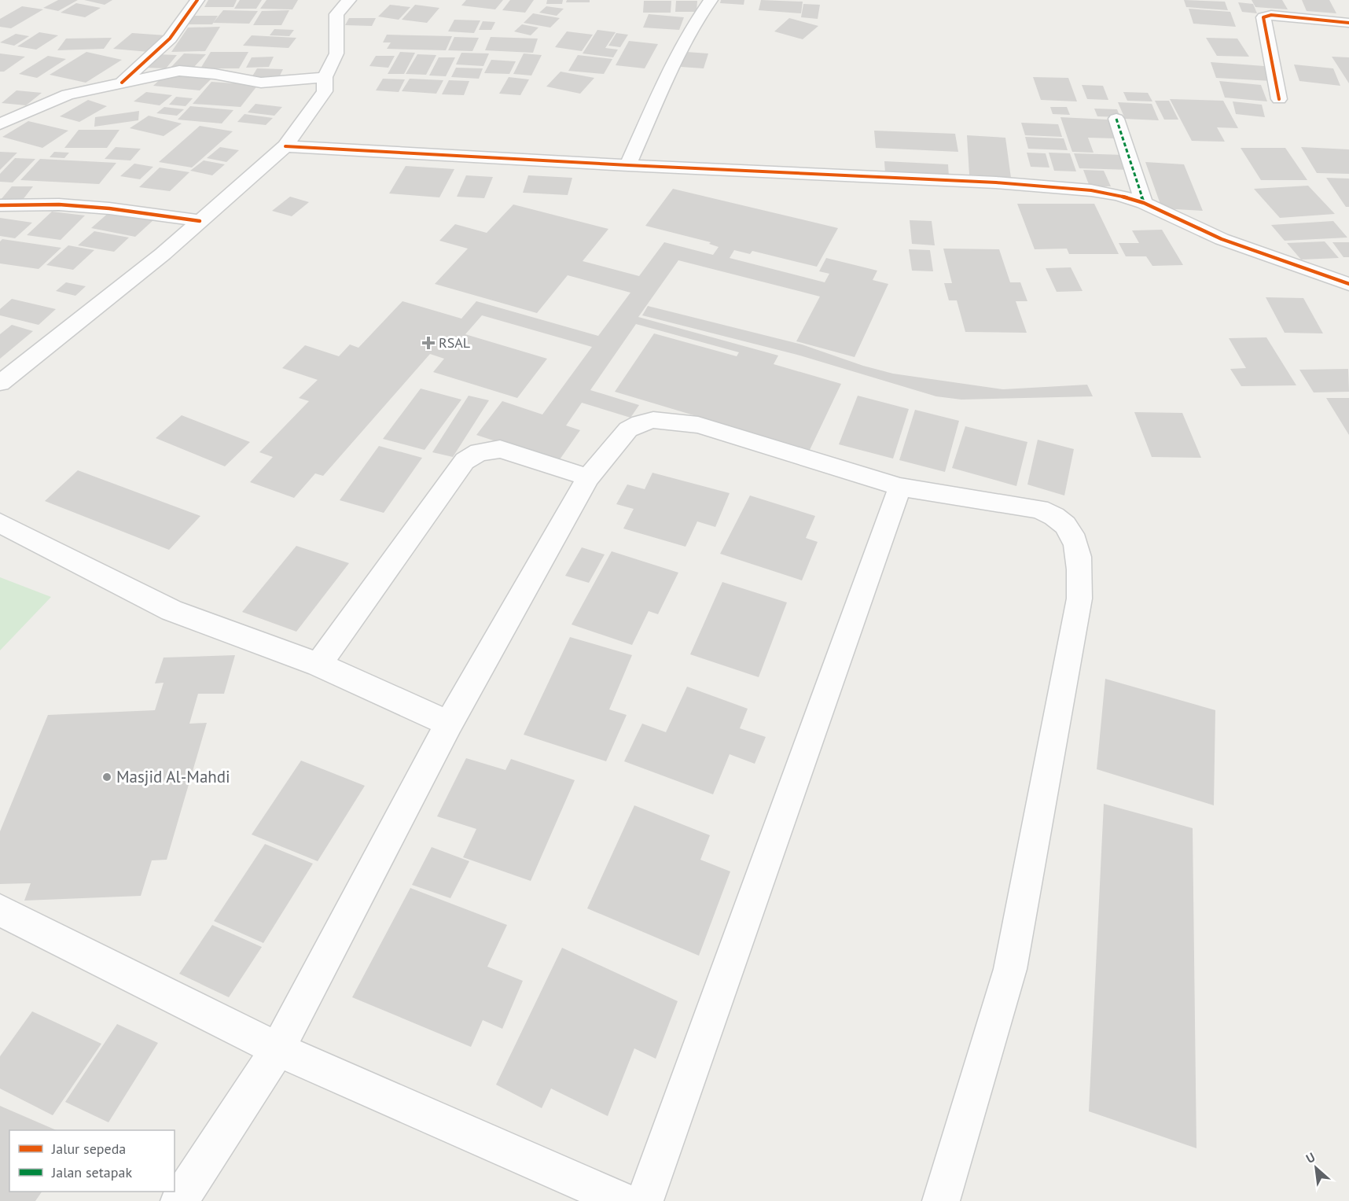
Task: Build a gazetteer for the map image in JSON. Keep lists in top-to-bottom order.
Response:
{
  "places": {
    "health": ["RSAL"],
    "other": ["Masjid Al-Mahdi"]
  },
  "legend": ["Jalur sepeda", "Jalan setapak"],
  "north": "top left"
}
